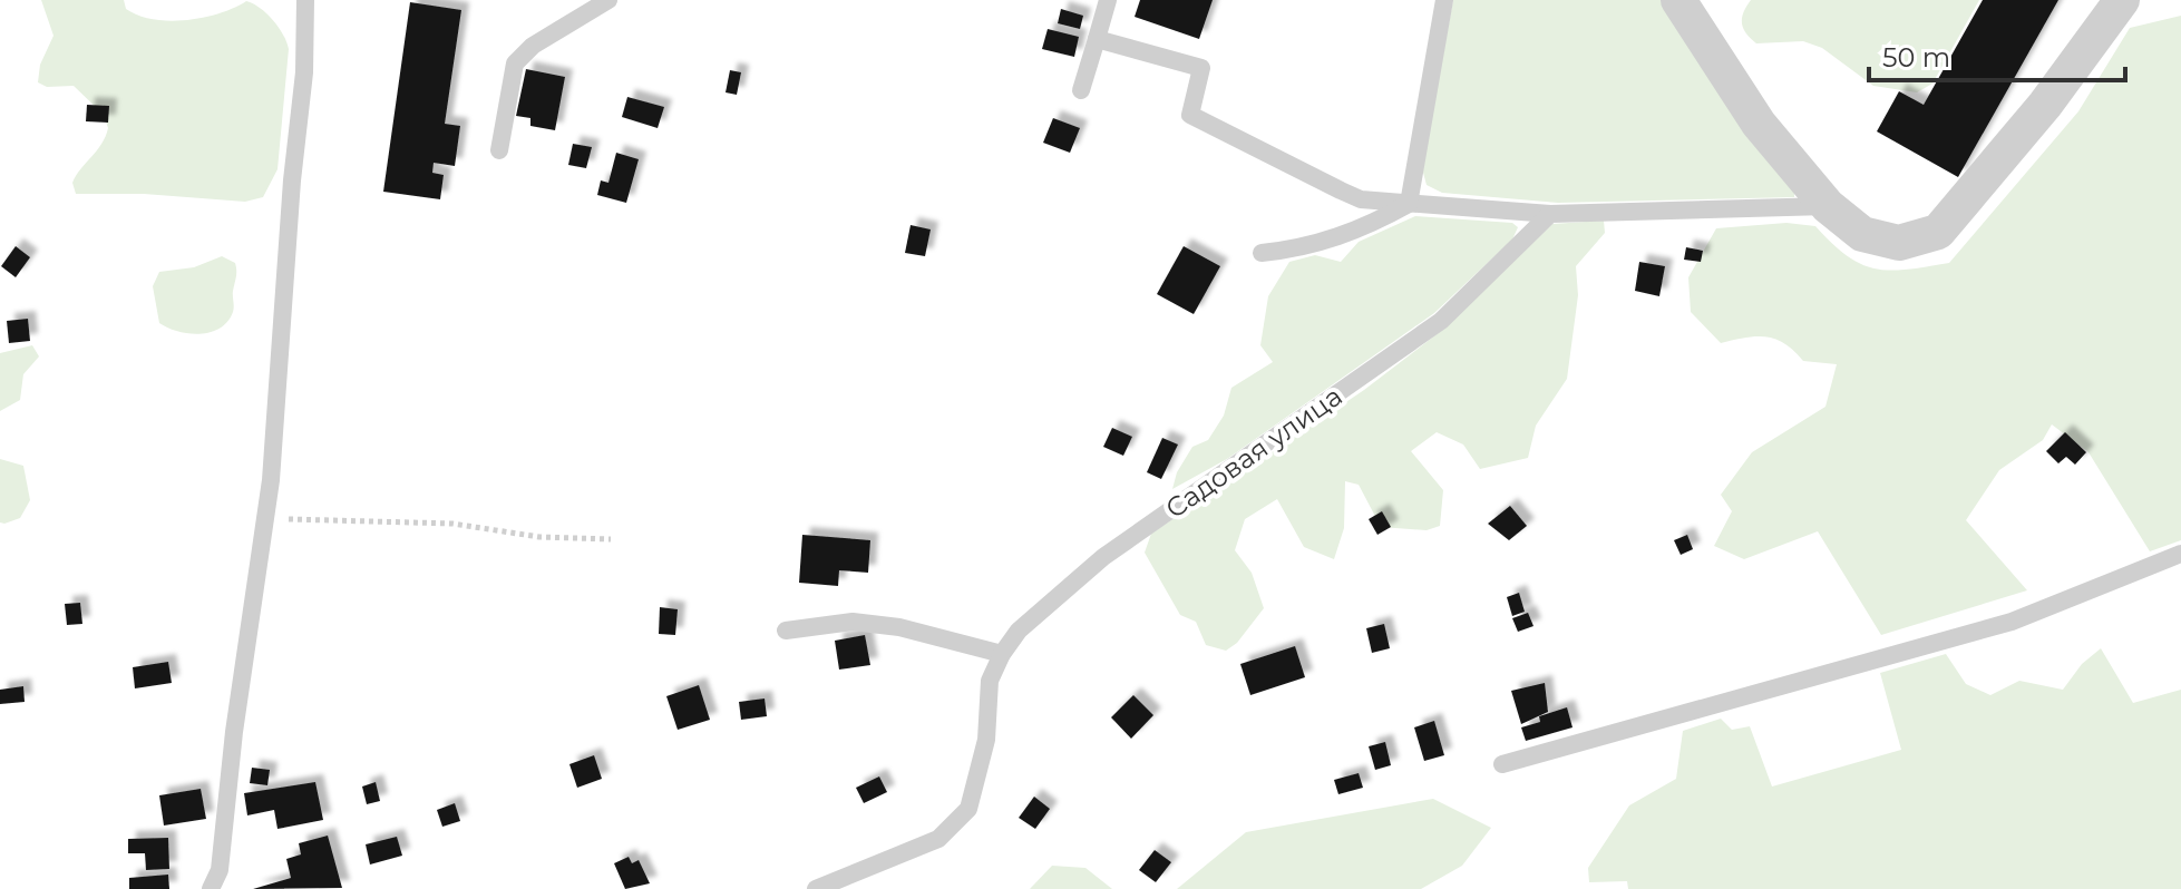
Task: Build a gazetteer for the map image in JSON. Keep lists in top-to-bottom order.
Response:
{
  "streets": {
    "lane": ["Садовая улица"]
  },
  "scale_bar": "50 m"
}
